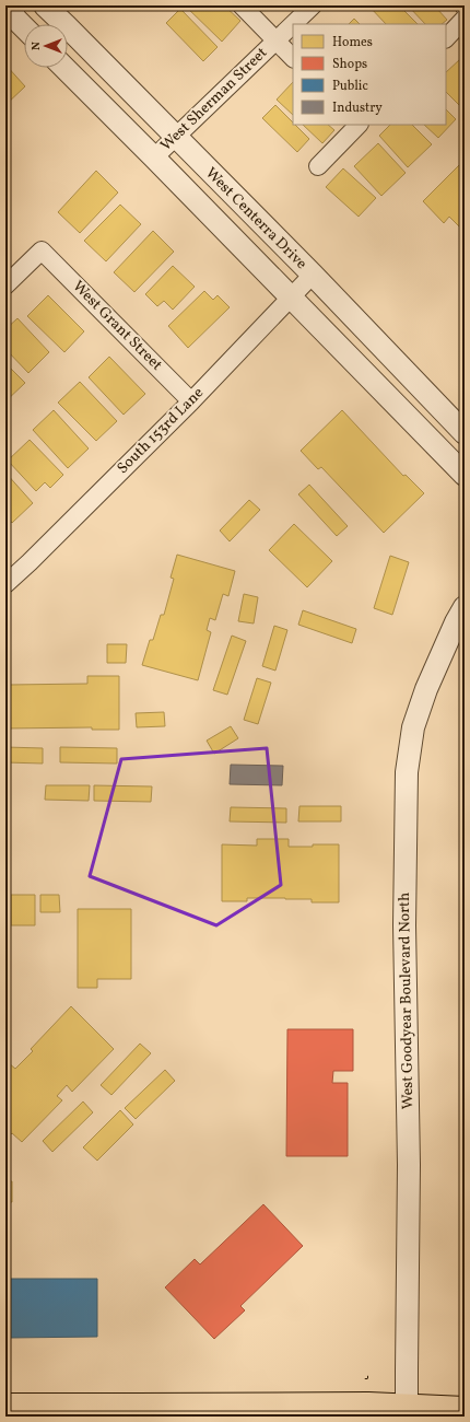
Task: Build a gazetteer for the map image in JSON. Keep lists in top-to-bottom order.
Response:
{
  "streets": {
    "street": [
      "West Sherman Street",
      "West Centerra Drive",
      "West Grant Street",
      "South 153rd Lane",
      "West Goodyear Boulevard North"
    ]
  },
  "crossings": [
    ["West Sherman Street", "West Centerra Drive"],
    ["West Centerra Drive", "South 153rd Lane"],
    ["West Grant Street", "South 153rd Lane"]
  ],
  "legend": [
    "Homes",
    "Shops",
    "Public",
    "Industry"
  ],
  "north": "left"
}
